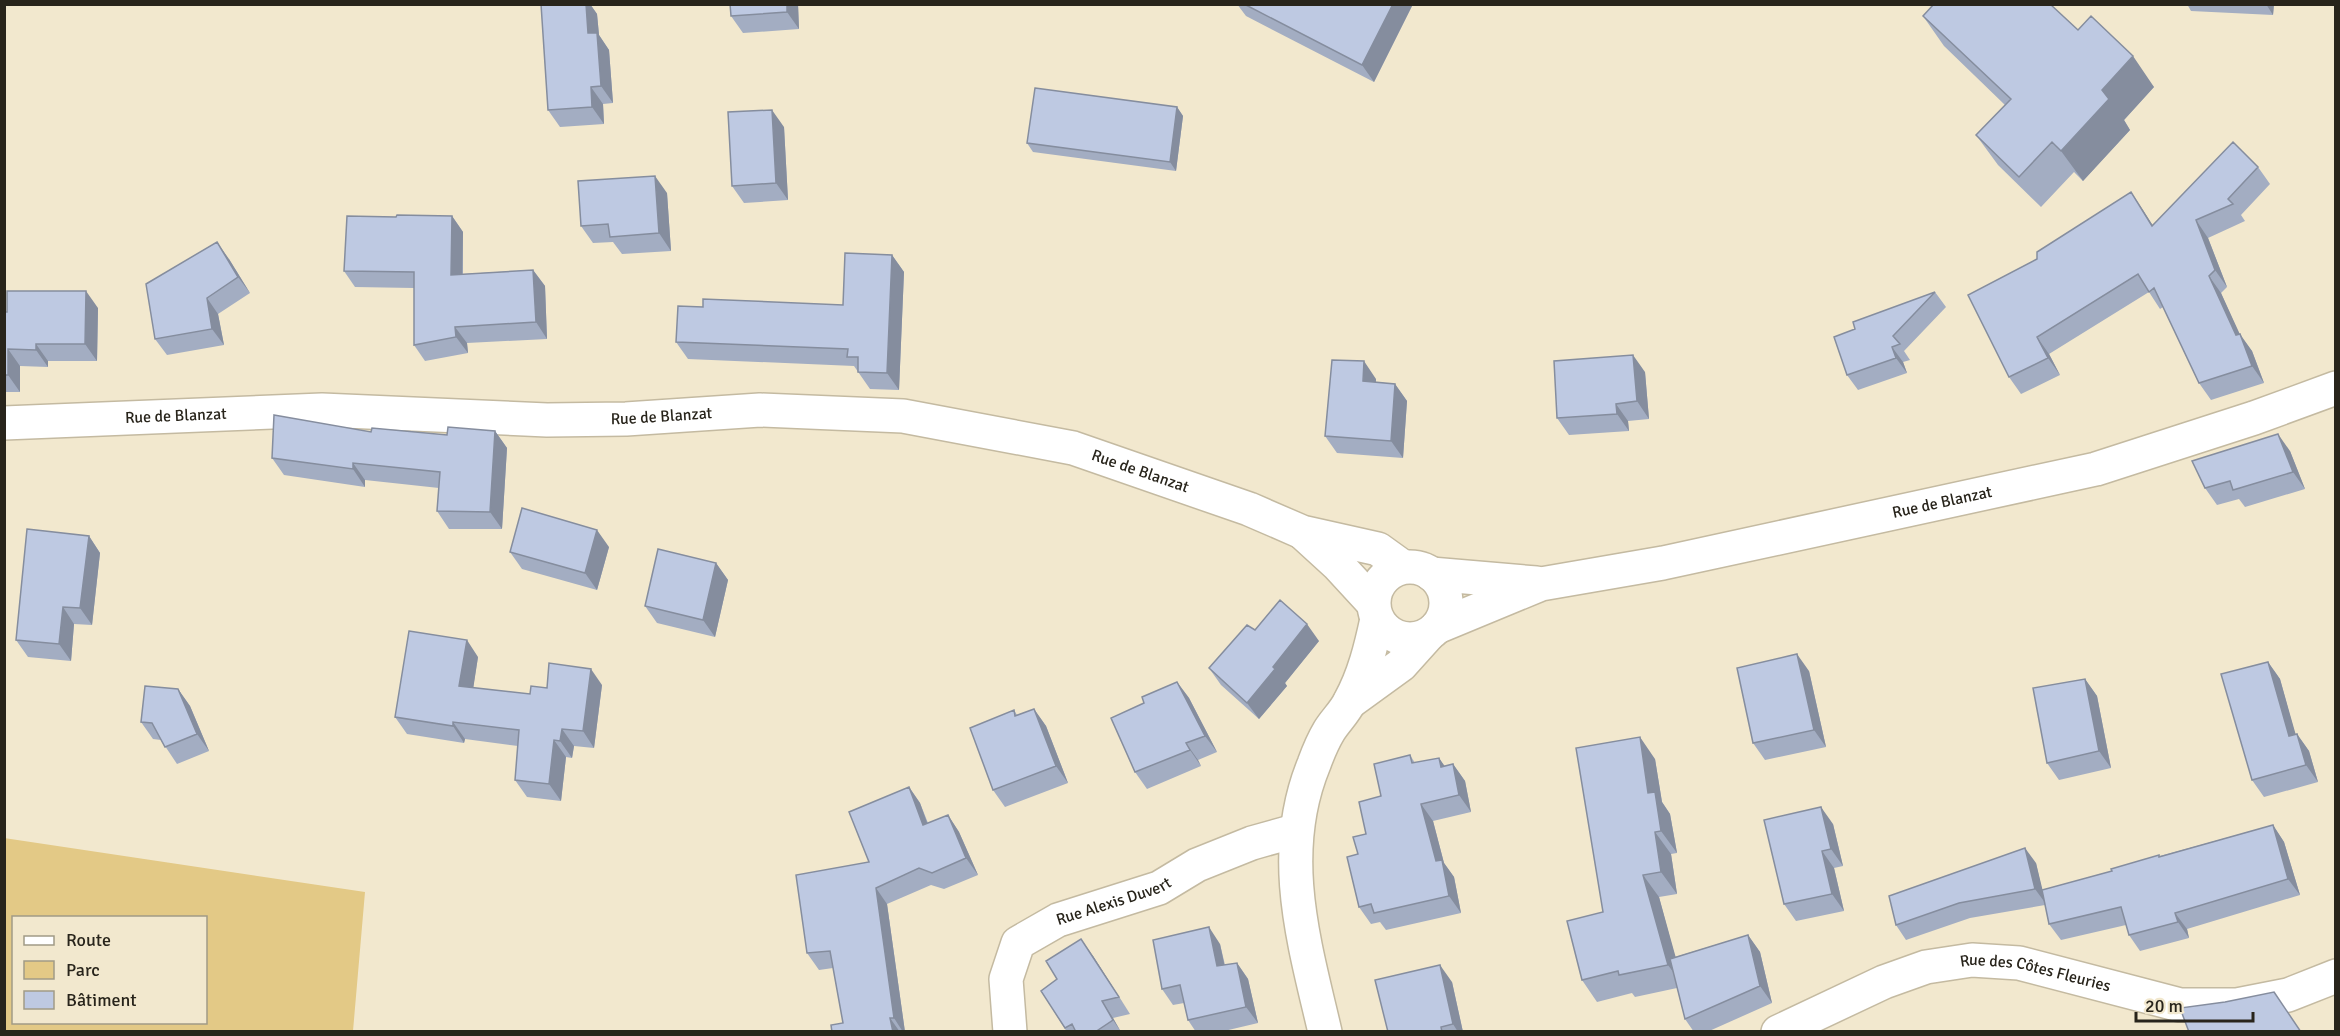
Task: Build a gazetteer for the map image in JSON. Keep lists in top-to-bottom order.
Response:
{
  "streets": {
    "street": ["Rue de Blanzat", "Rue Alexis Duvert", "Rue des Côtes Fleuries"]
  },
  "legend": ["Route", "Parc", "Bâtiment"],
  "scale_bar": "20 m"
}
